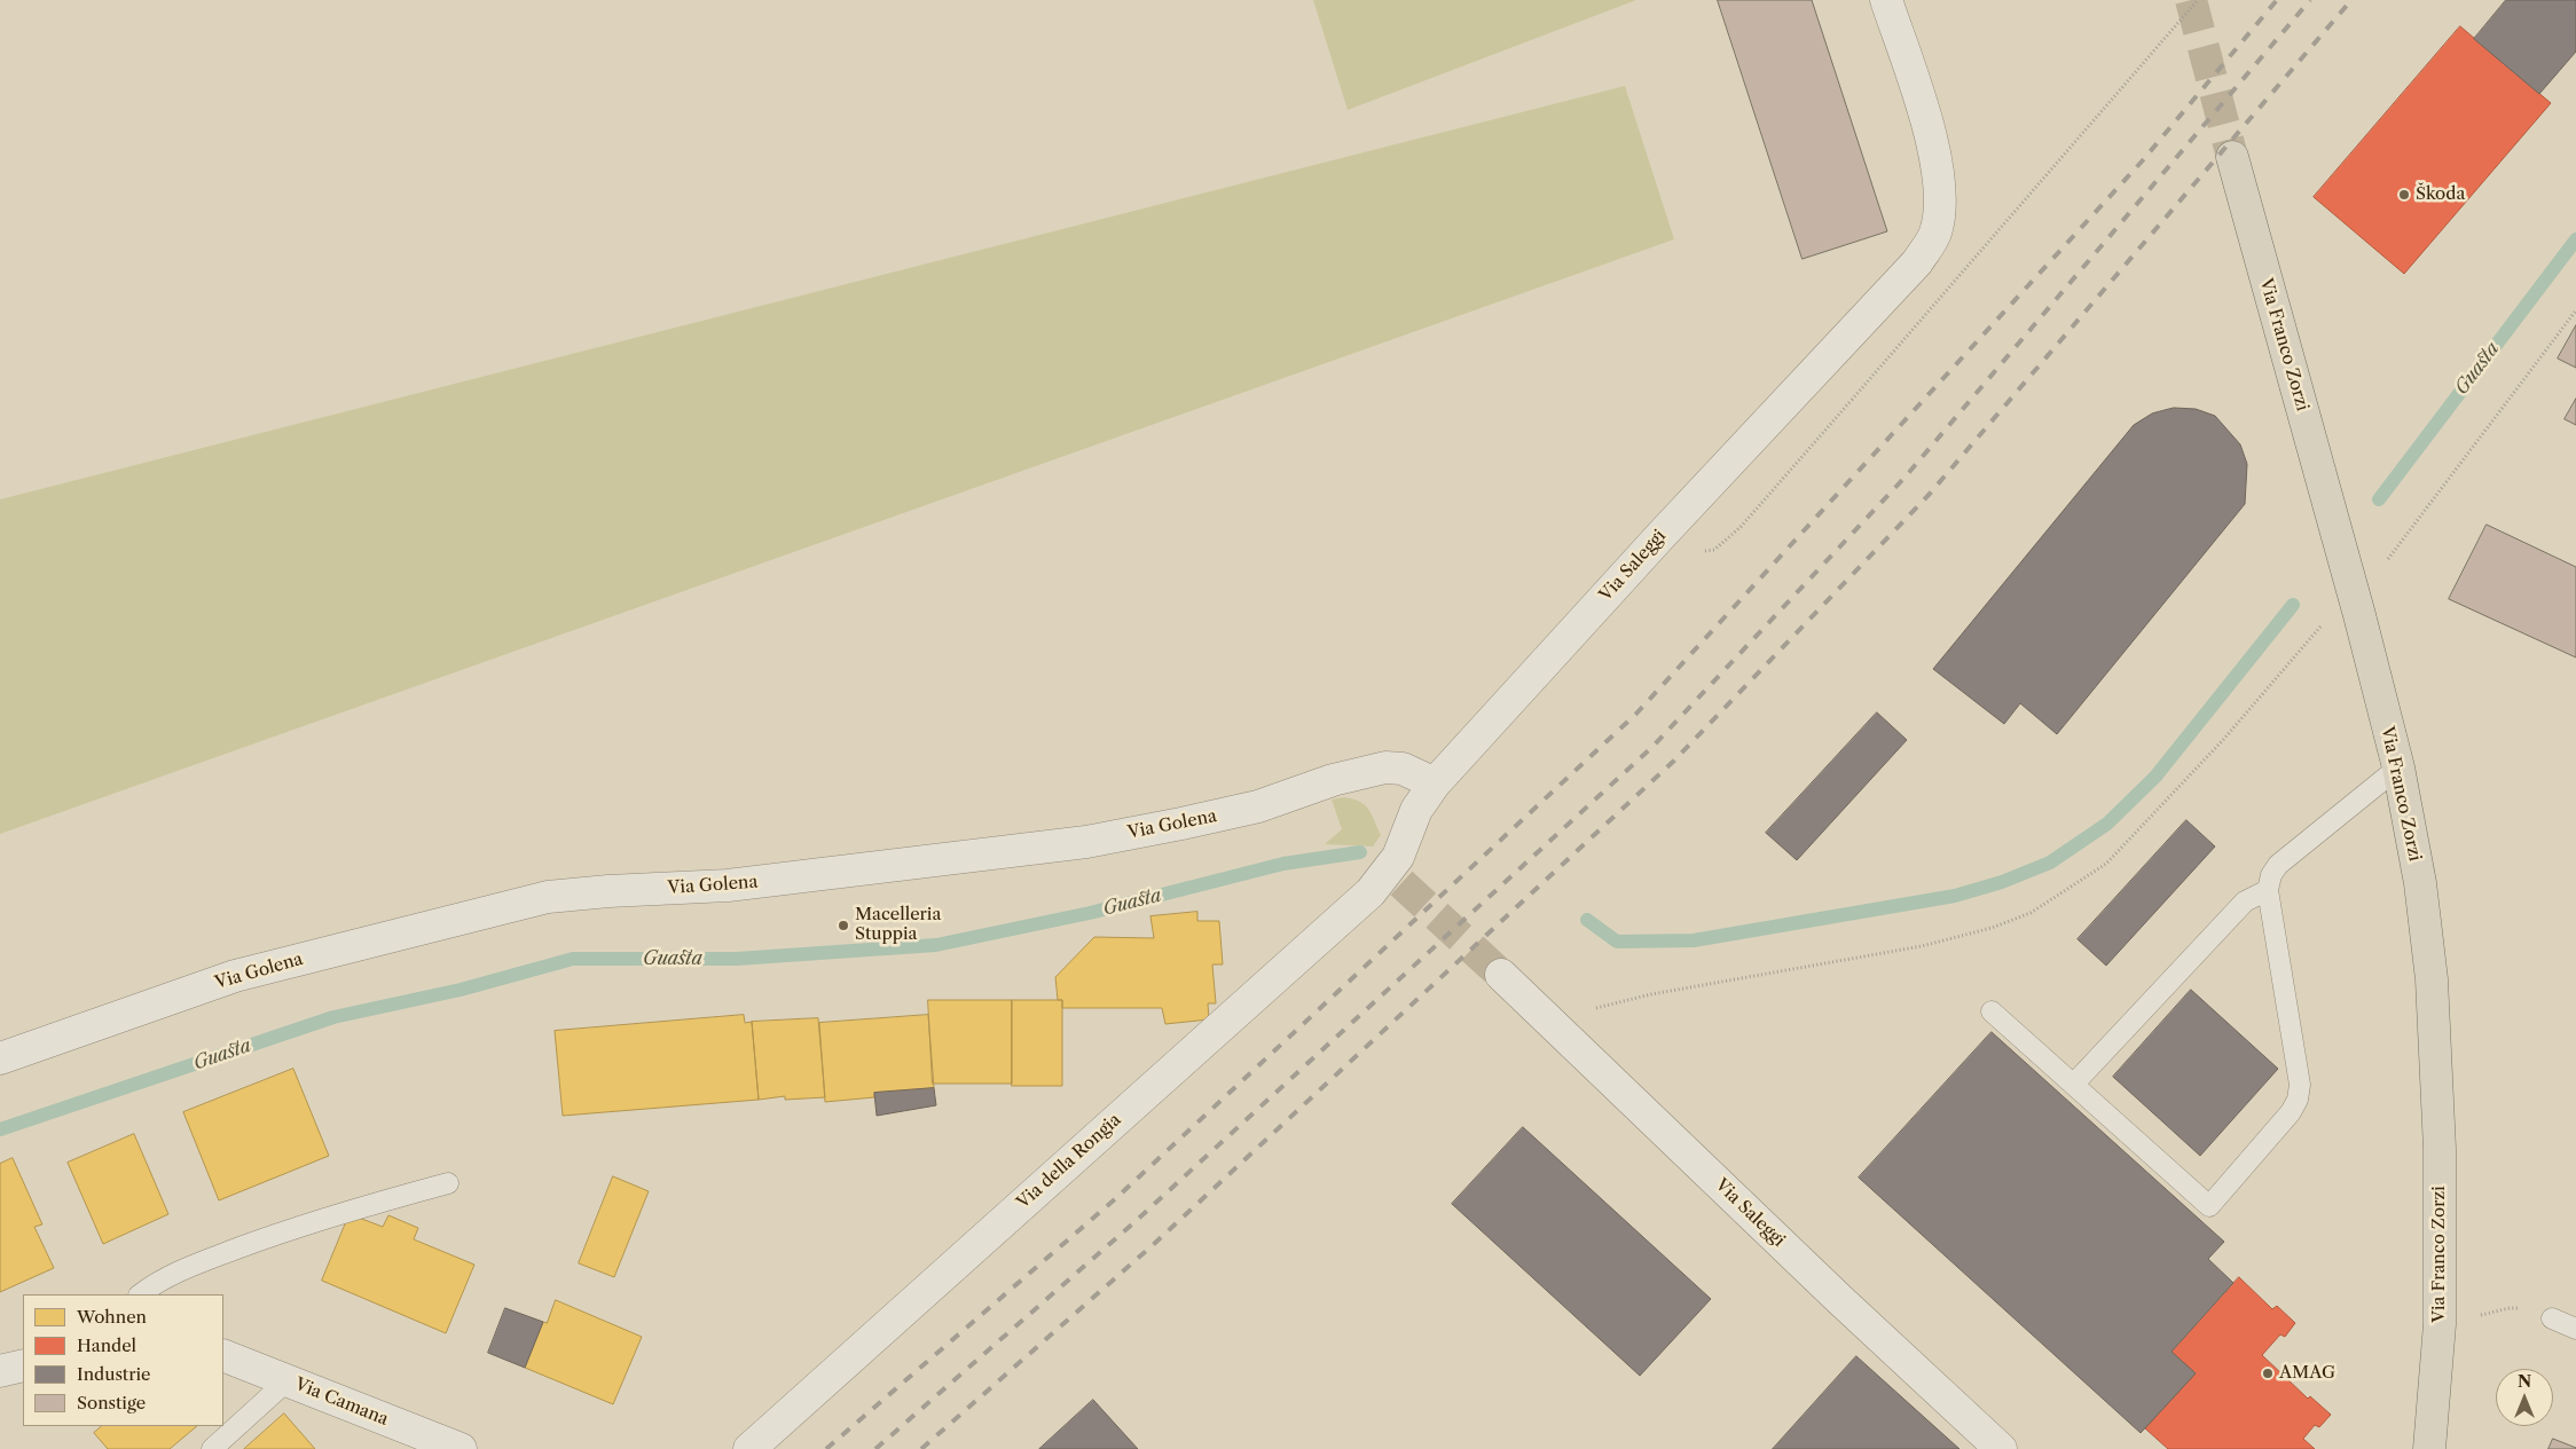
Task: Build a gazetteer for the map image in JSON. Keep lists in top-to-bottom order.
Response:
{
  "streets": {
    "main road": ["Via Franco Zorzi"],
    "street": [
      "Via Saleggi",
      "Via Golena",
      "Via della Rongia",
      "Via Camana"
    ]
  },
  "crossings": [
    ["Via Saleggi", "Via Golena"],
    ["Via Saleggi", "Via della Rongia"]
  ],
  "water": ["Guasta"],
  "places": ["Škoda", "Macelleria Stuppia", "AMAG"],
  "legend": [
    "Wohnen",
    "Handel",
    "Industrie",
    "Sonstige"
  ],
  "north": "top"
}
